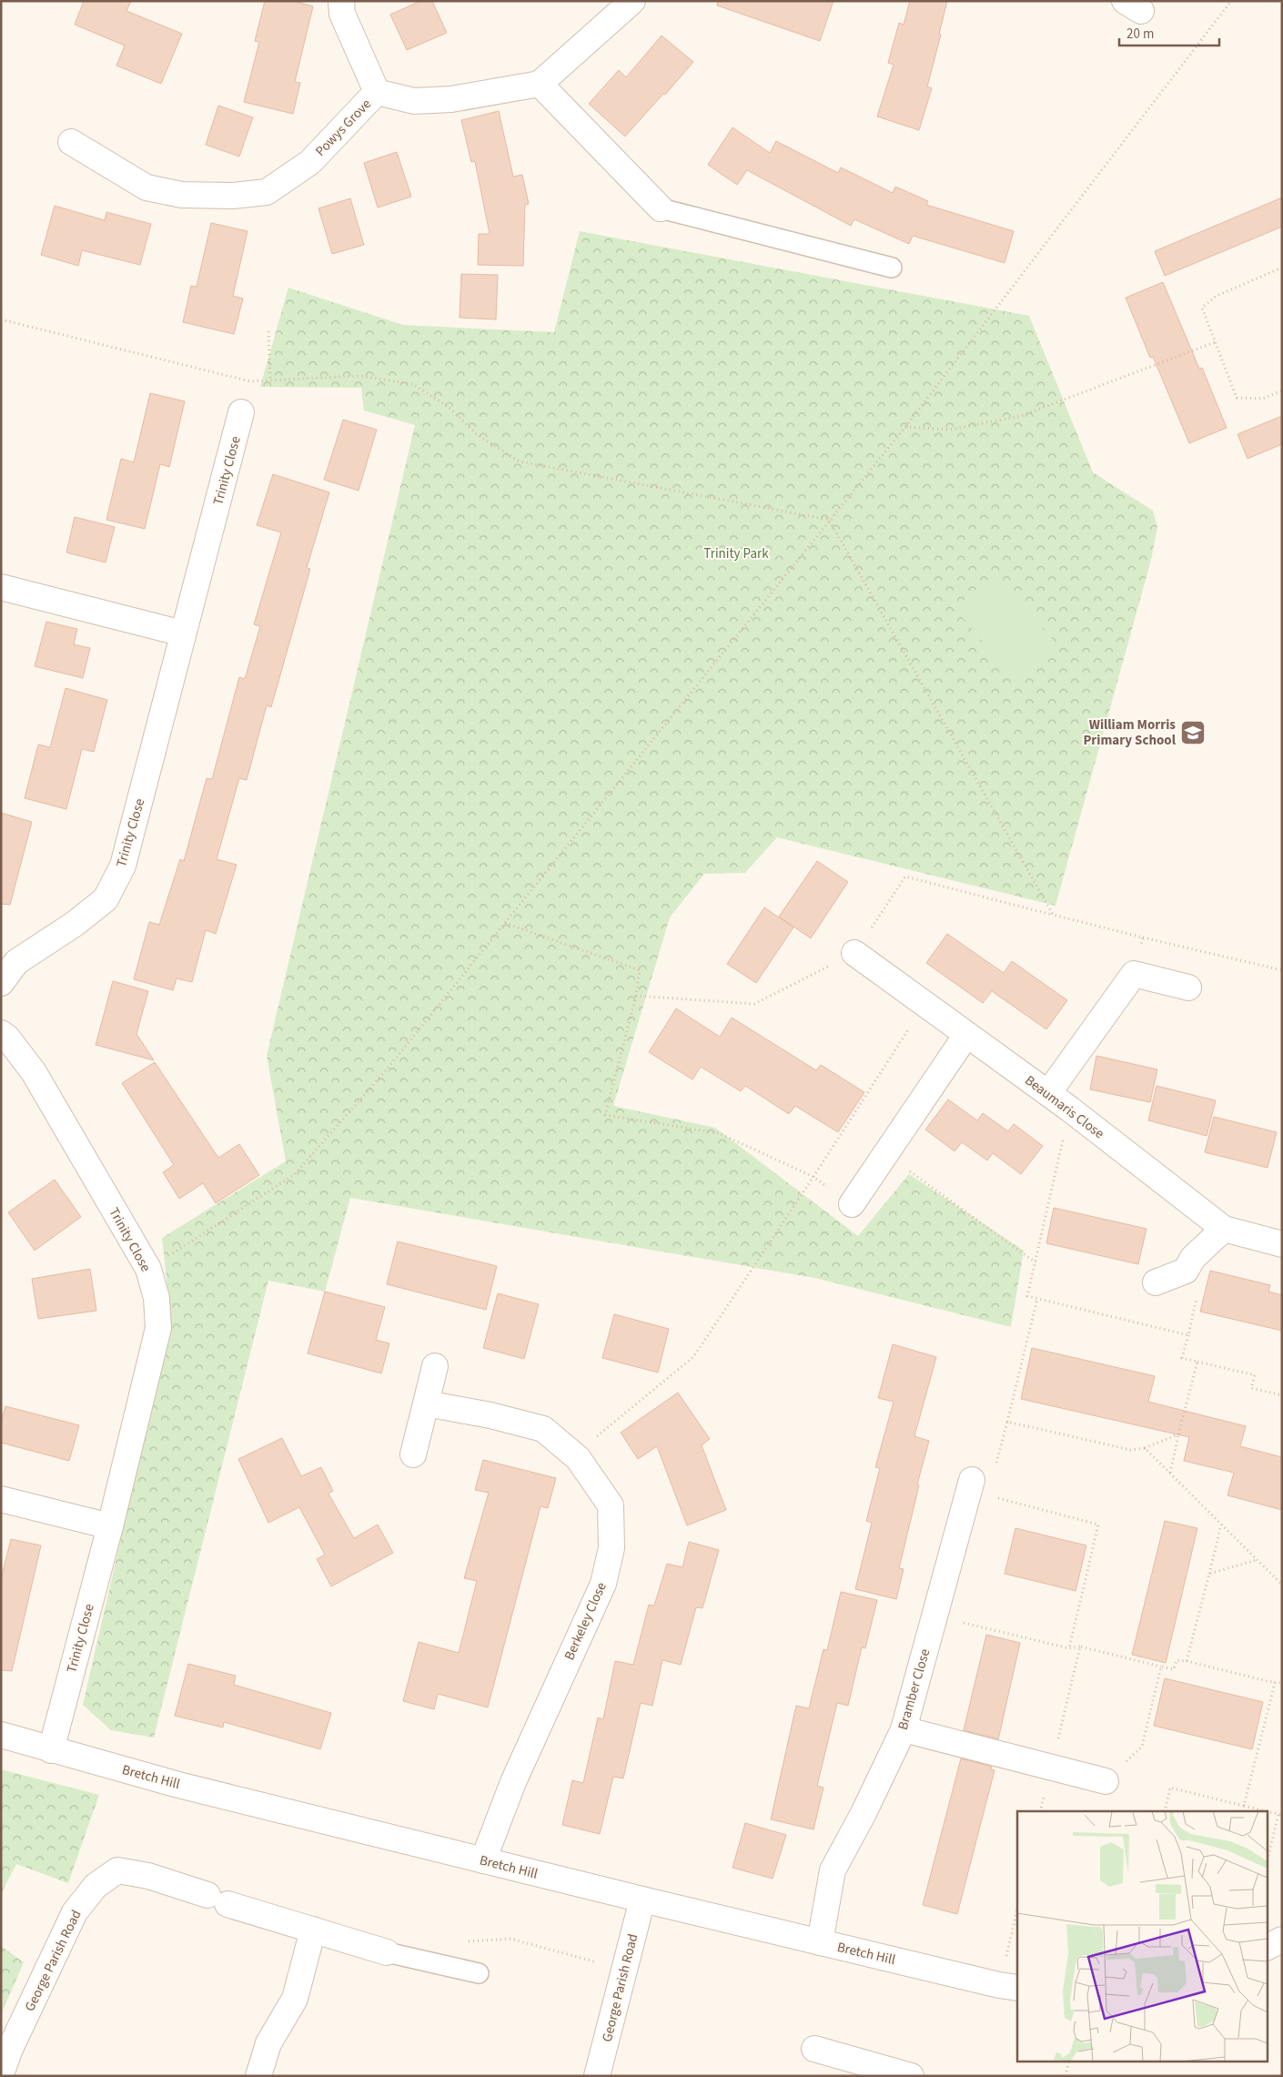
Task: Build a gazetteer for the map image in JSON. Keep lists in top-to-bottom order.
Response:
{
  "streets": {
    "street": [
      "Powys Grove",
      "Trinity Close",
      "Beaumaris Close",
      "Berkeley Close",
      "Bramber Close",
      "Bretch Hill",
      "George Parish Road"
    ]
  },
  "crossings": [
    ["Trinity Close", "Bretch Hill"],
    ["Berkeley Close", "Bretch Hill"],
    ["Bramber Close", "Bretch Hill"],
    ["Bretch Hill", "George Parish Road"]
  ],
  "parks": ["Trinity Park"],
  "places": {
    "school or university": ["William Morris Primary School"]
  },
  "scale_bar": "20 m"
}
